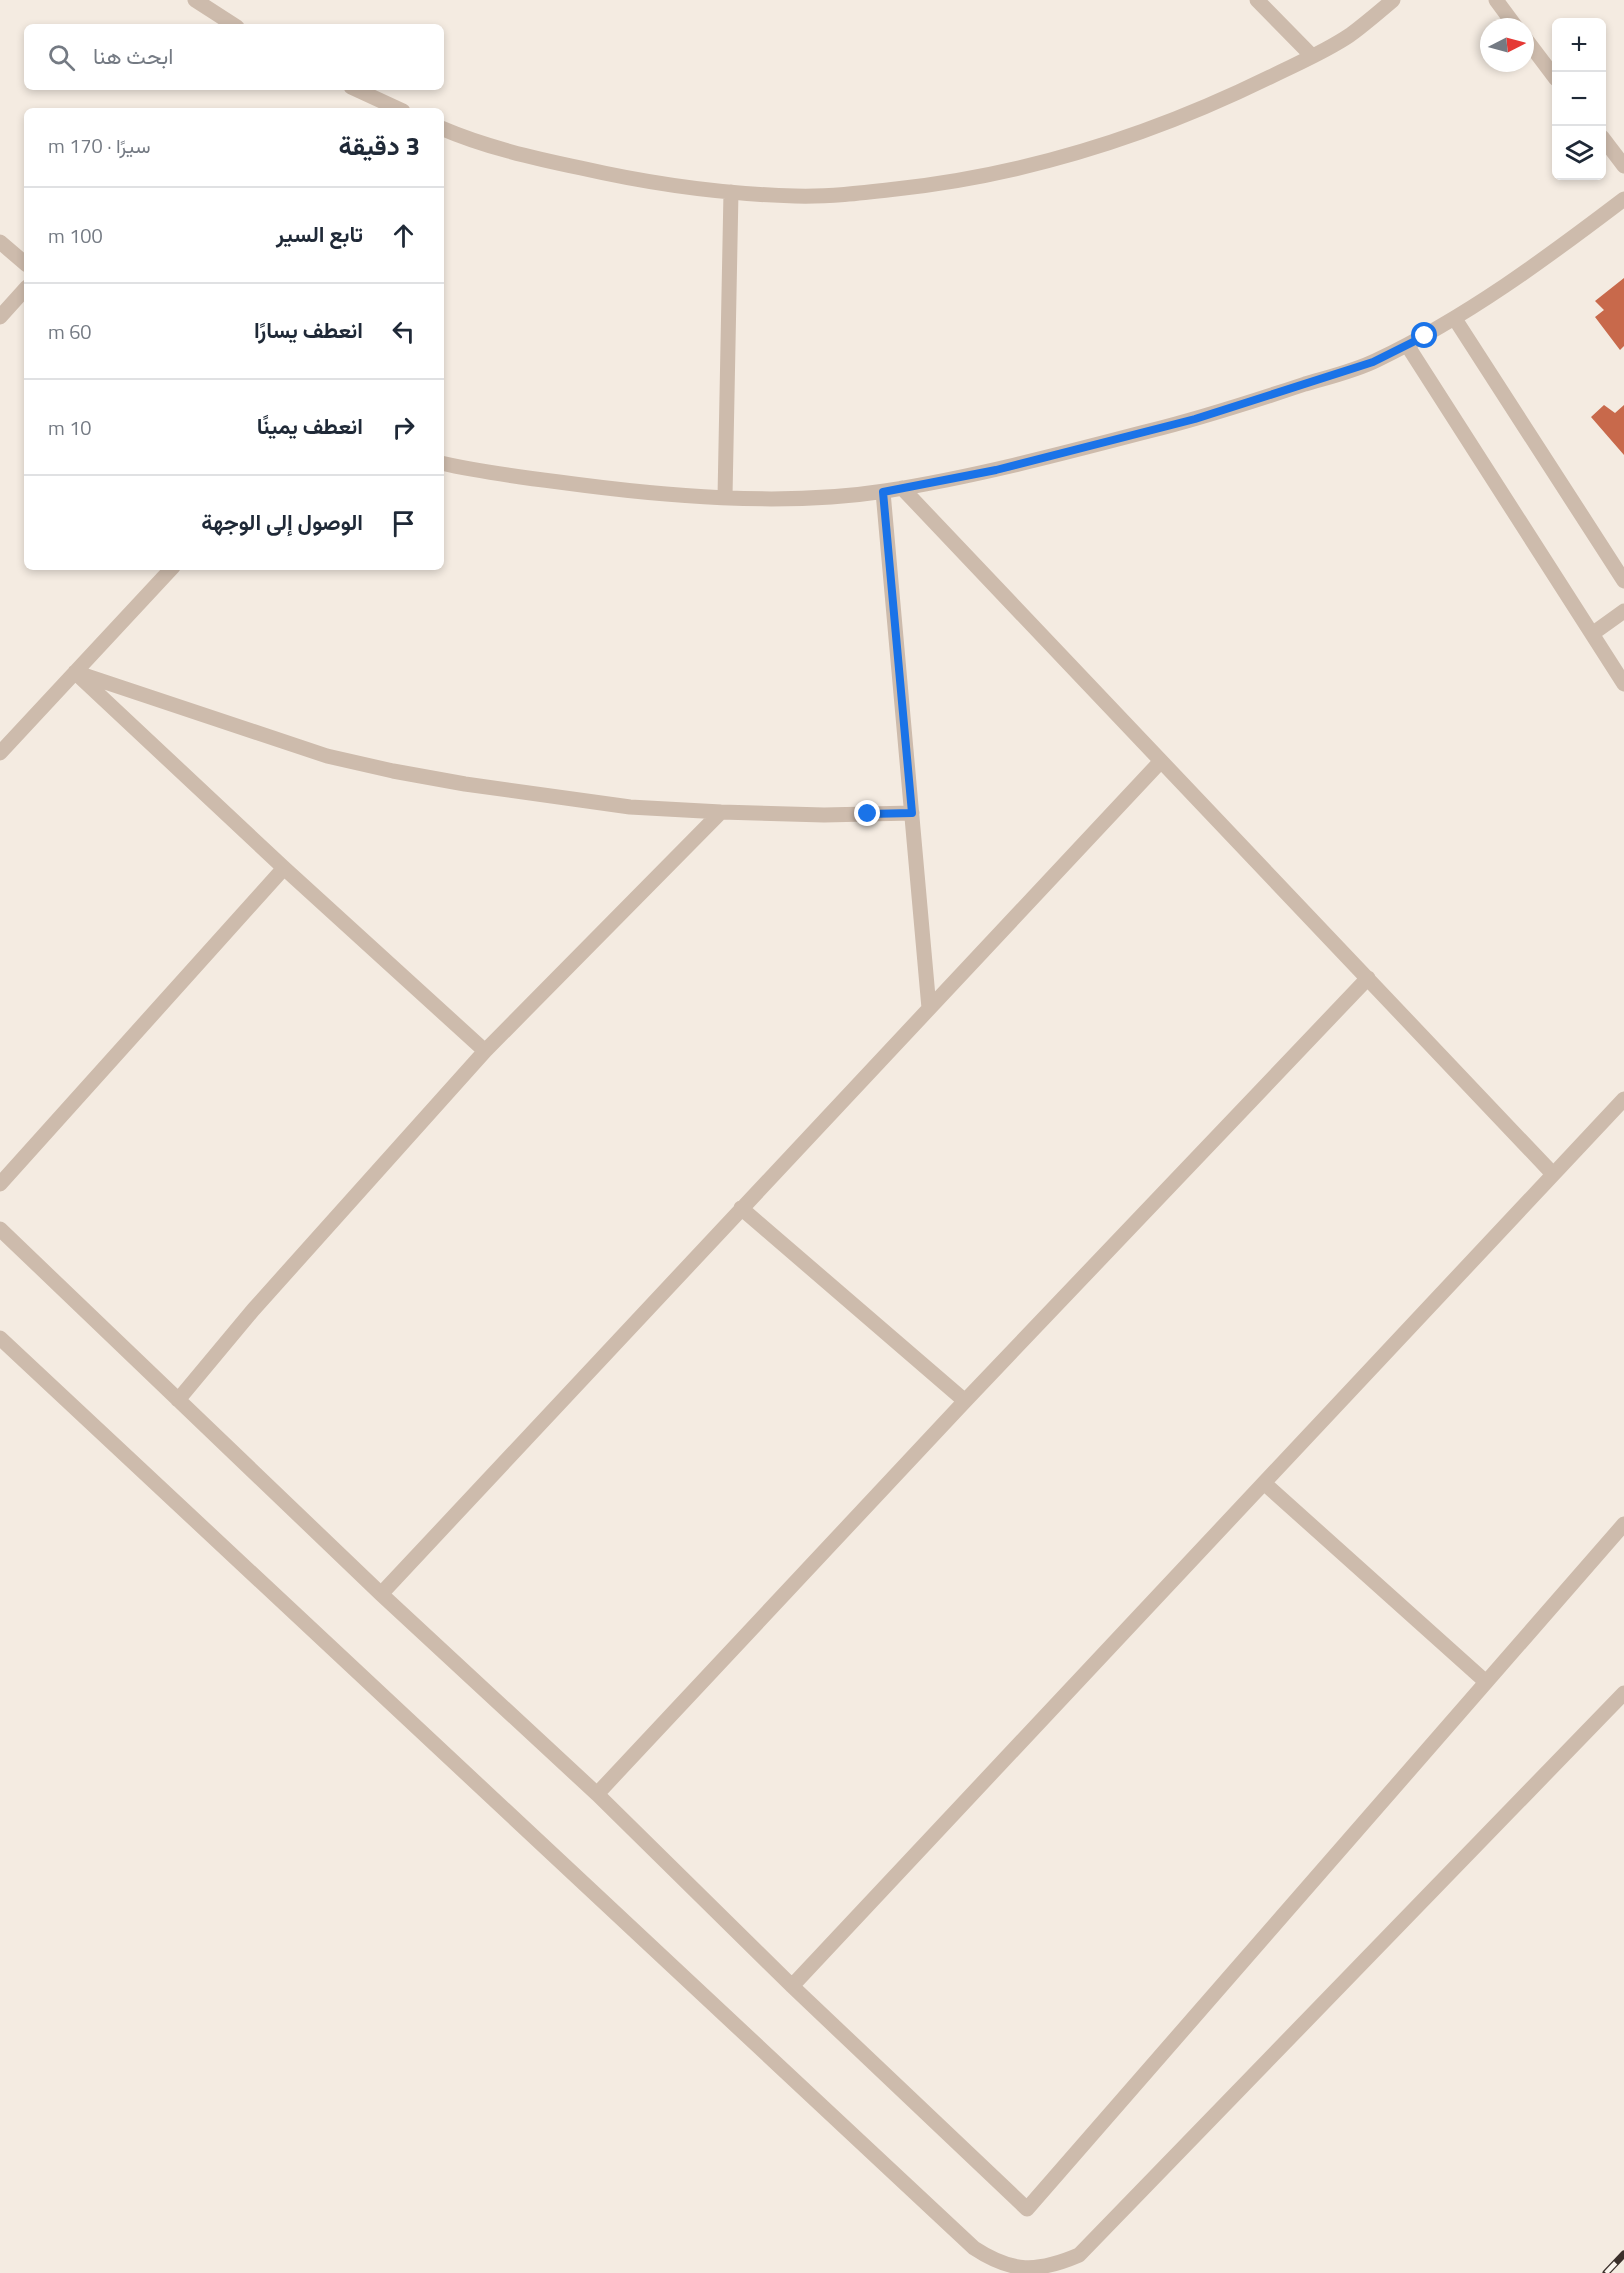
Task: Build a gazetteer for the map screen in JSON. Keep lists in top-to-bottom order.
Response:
{
  "north": "right",
  "page": {
    "map_buttons": ["+", "−"],
    "search": "ابحث هنا",
    "heading": ["3 دقيقة", "سيرًا · 170 m"],
    "list": [
      ["تابع السير", "100 m"],
      ["انعطف يسارًا", "60 m"],
      ["انعطف يمينًا", "10 m"],
      "الوصول إلى الوجهة"
    ]
  }
}
